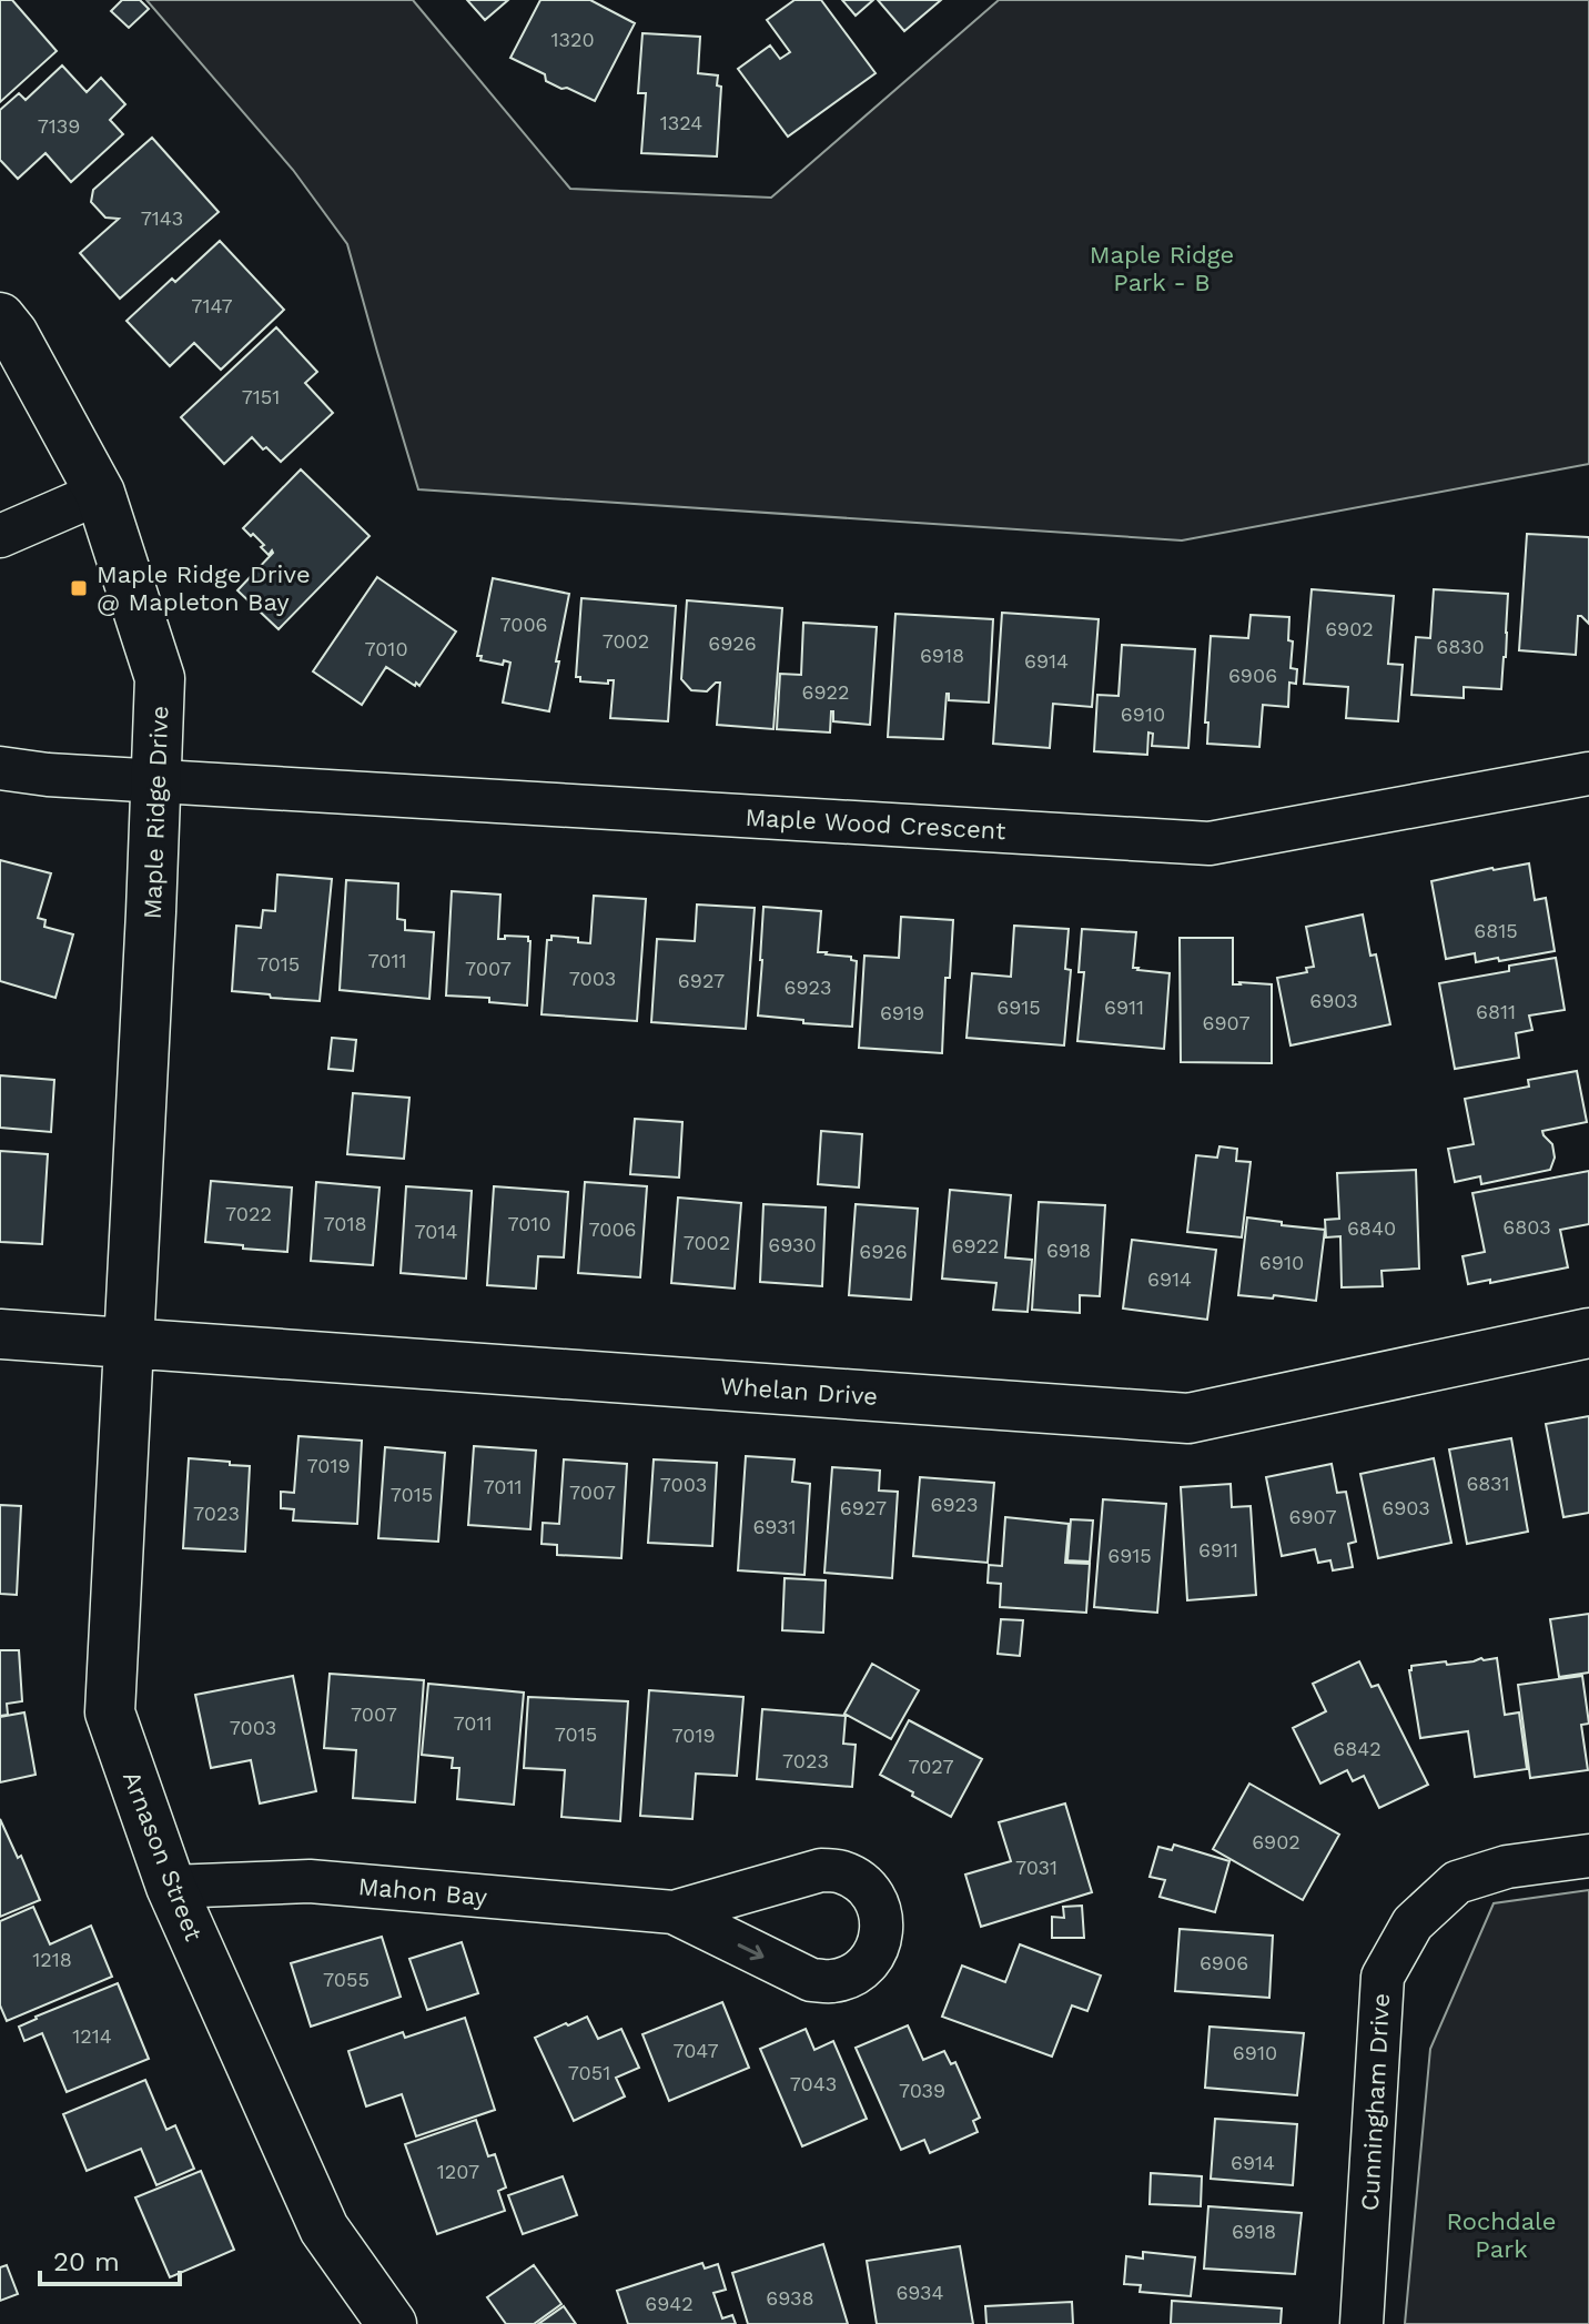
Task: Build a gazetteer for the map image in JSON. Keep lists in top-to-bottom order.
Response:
{
  "streets": {
    "street": [
      "Maple Ridge Drive",
      "Maple Wood Crescent",
      "Whelan Drive",
      "Arnason Street",
      "Mahon Bay",
      "Cunningham Drive"
    ]
  },
  "crossings": [
    ["Maple Ridge Drive", "Maple Wood Crescent"],
    ["Maple Ridge Drive", "Whelan Drive"],
    ["Maple Ridge Drive", "Arnason Street"],
    ["Whelan Drive", "Arnason Street"],
    ["Arnason Street", "Mahon Bay"]
  ],
  "parks": ["Maple Ridge Park - B", "Rochdale Park"],
  "places": {
    "transit": ["Maple Ridge Drive @ Mapleton Bay"]
  },
  "house_numbers": [
    "1320",
    "1324",
    "7139",
    "7143",
    "7147",
    "7151",
    "7006",
    "6902",
    "7002",
    "6926",
    "6830",
    "7010",
    "6918",
    "6914",
    "6906",
    "6922",
    "6910",
    "6815",
    "7011",
    "7015",
    "7007",
    "7003",
    "6927",
    "6923",
    "6903",
    "6915",
    "6911",
    "6811",
    "6919",
    "6907",
    "7022",
    "7018",
    "7010",
    "6803",
    "6840",
    "7006",
    "7014",
    "7002",
    "6930",
    "6922",
    "6918",
    "6926",
    "6910",
    "6914",
    "7019",
    "6831",
    "7003",
    "7011",
    "7007",
    "7015",
    "6923",
    "6927",
    "6903",
    "7023",
    "6907",
    "6931",
    "6911",
    "6915",
    "7007",
    "7011",
    "7003",
    "7015",
    "7019",
    "6842",
    "7023",
    "7027",
    "6902",
    "7031",
    "1218",
    "6906",
    "7055",
    "1214",
    "7047",
    "6910",
    "7051",
    "7043",
    "7039",
    "6914",
    "1207",
    "6918",
    "6934",
    "6938",
    "6942"
  ],
  "scale_bar": "20 m"
}
